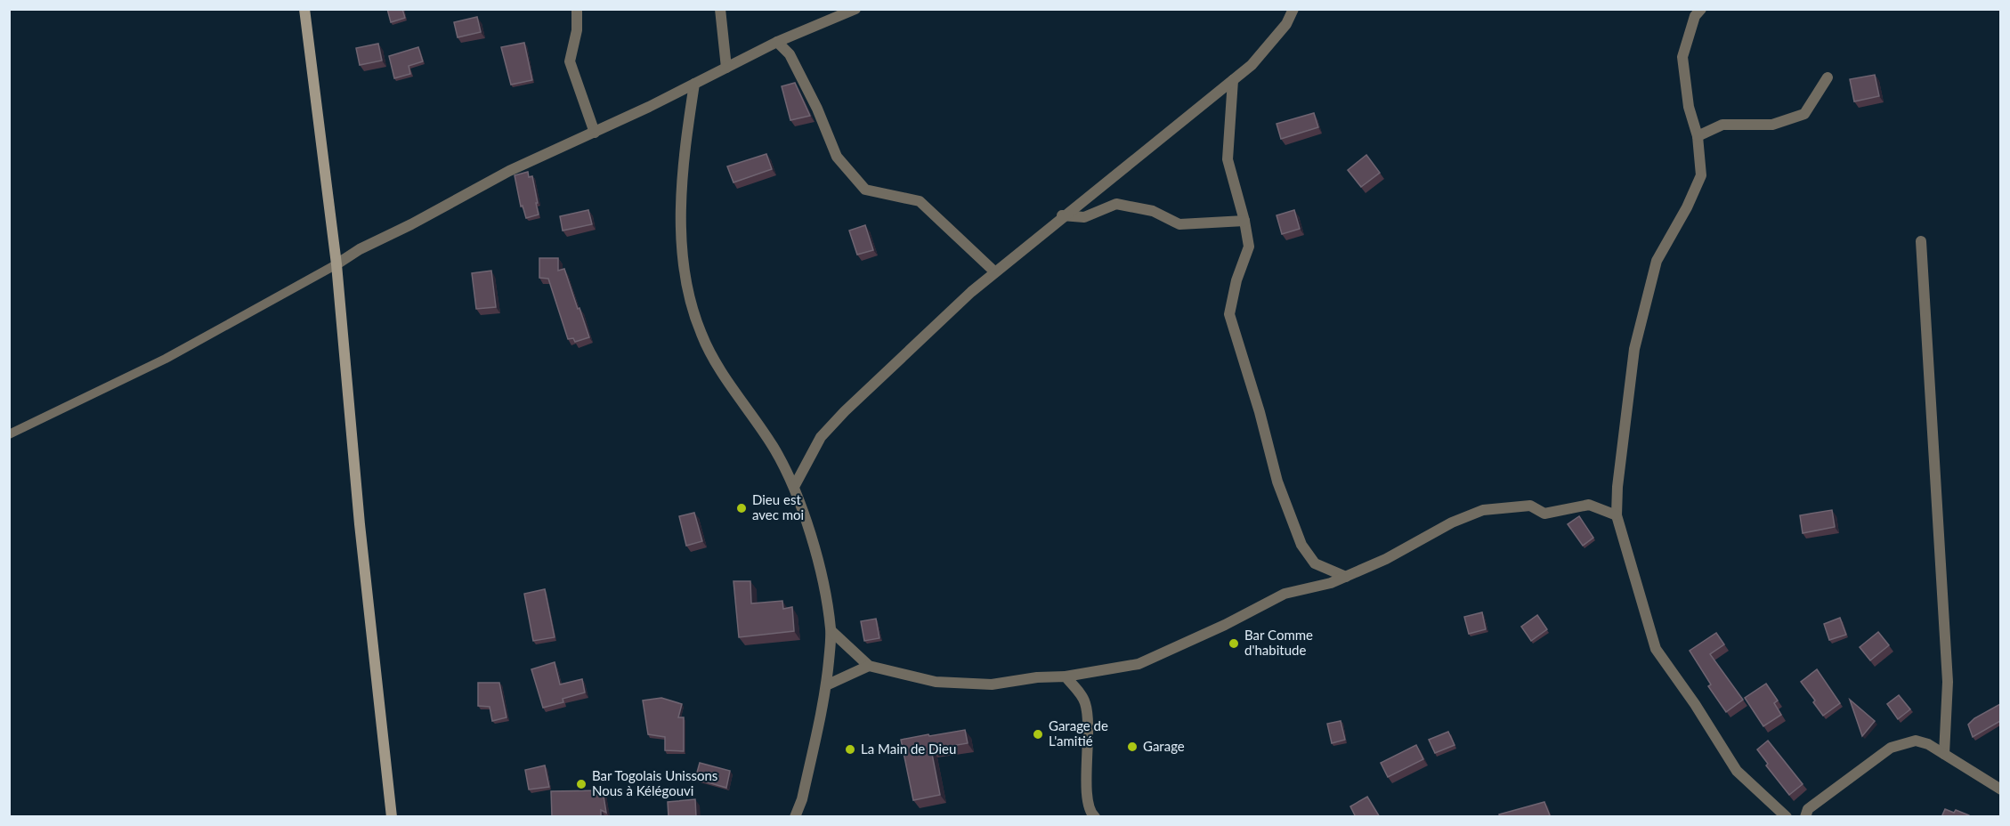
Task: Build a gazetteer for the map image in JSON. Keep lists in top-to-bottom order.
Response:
{
  "places": [
    "Dieu est avec moi",
    "Bar Comme d'habitude",
    "Garage de L'amitié",
    "Garage",
    "La Main de Dieu",
    "Bar Togolais Unissons Nous à Kélégouvi"
  ]
}
